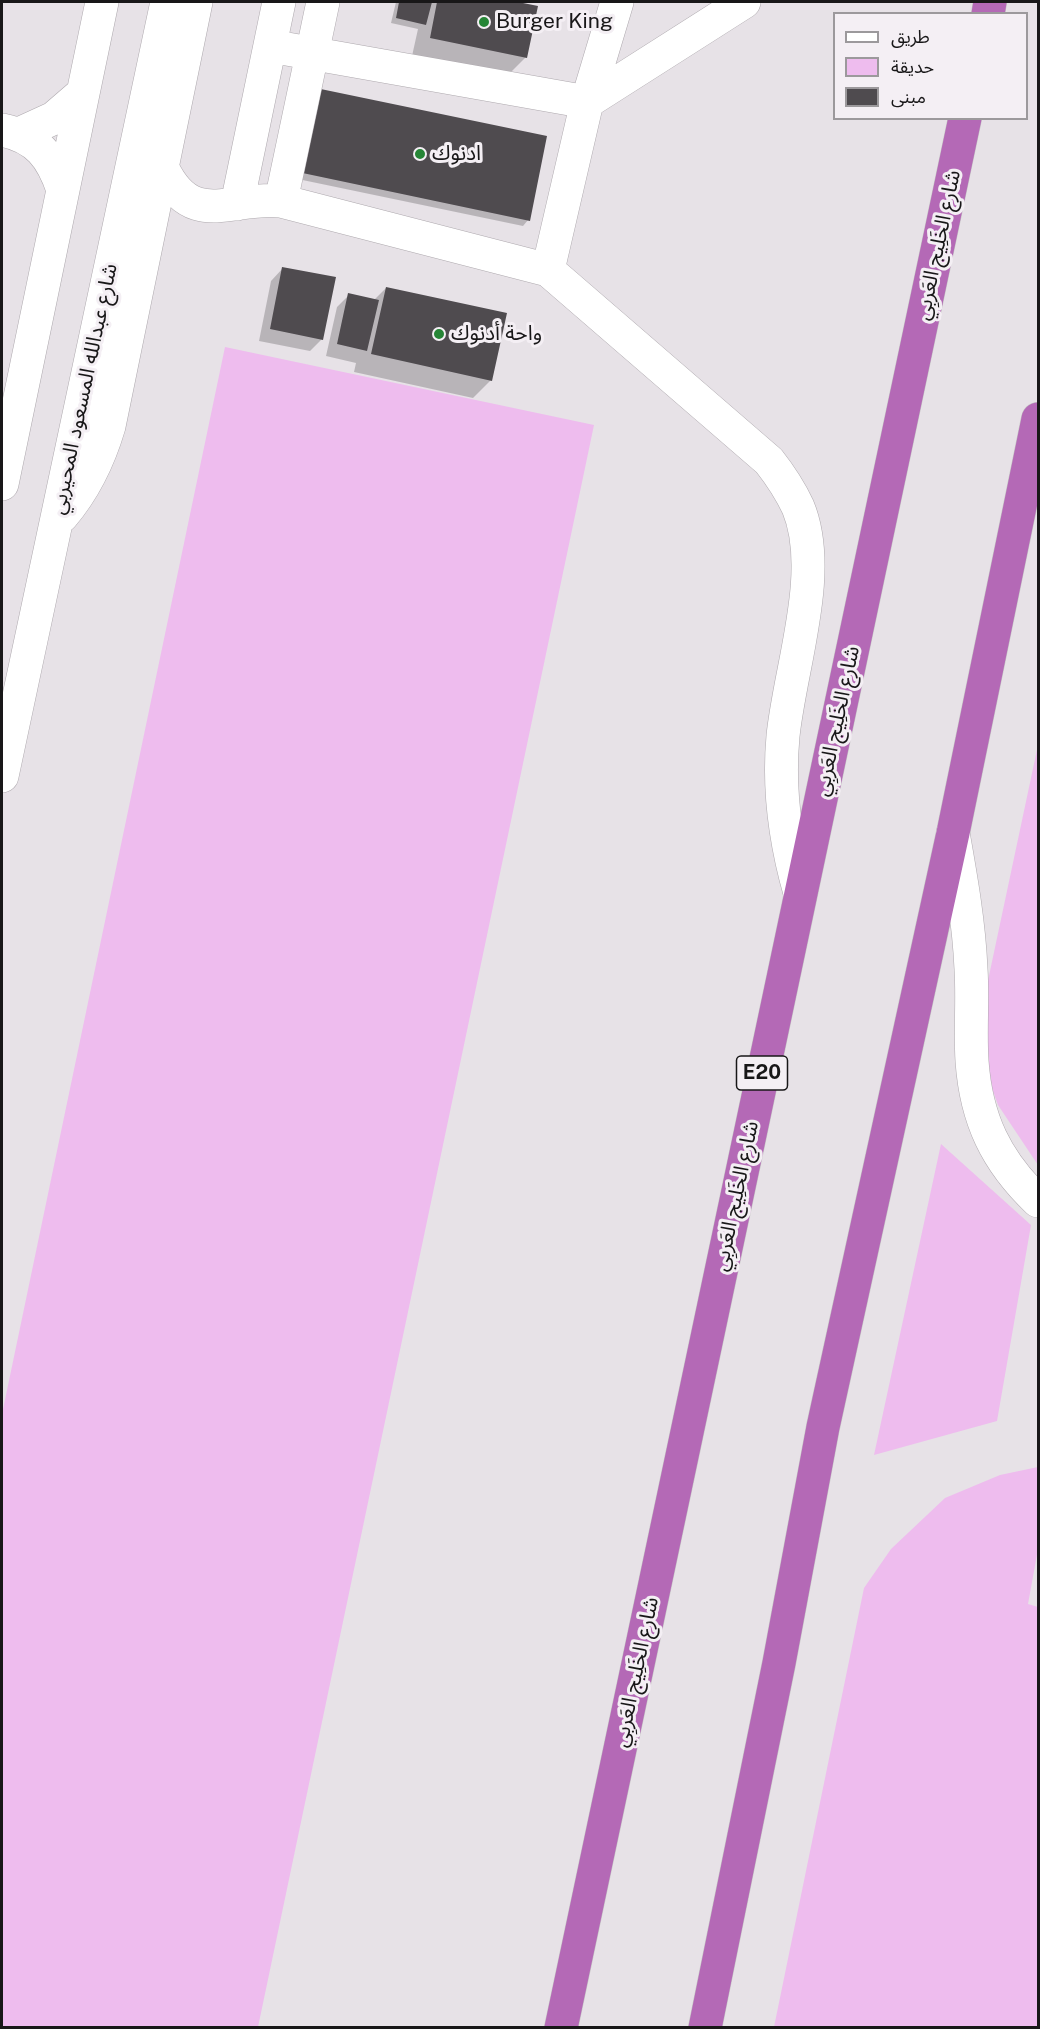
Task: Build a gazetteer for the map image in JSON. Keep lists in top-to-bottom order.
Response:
{
  "streets": {
    "highway": ["شارع الخَلِيج العَربِي", "E20"],
    "street": ["شارع عبدالله المسعود المحيربي"]
  },
  "places": ["Burger King", "ادنوك", "واحة أدنوك"],
  "legend": ["طريق", "حديقة", "مبنى"]
}
